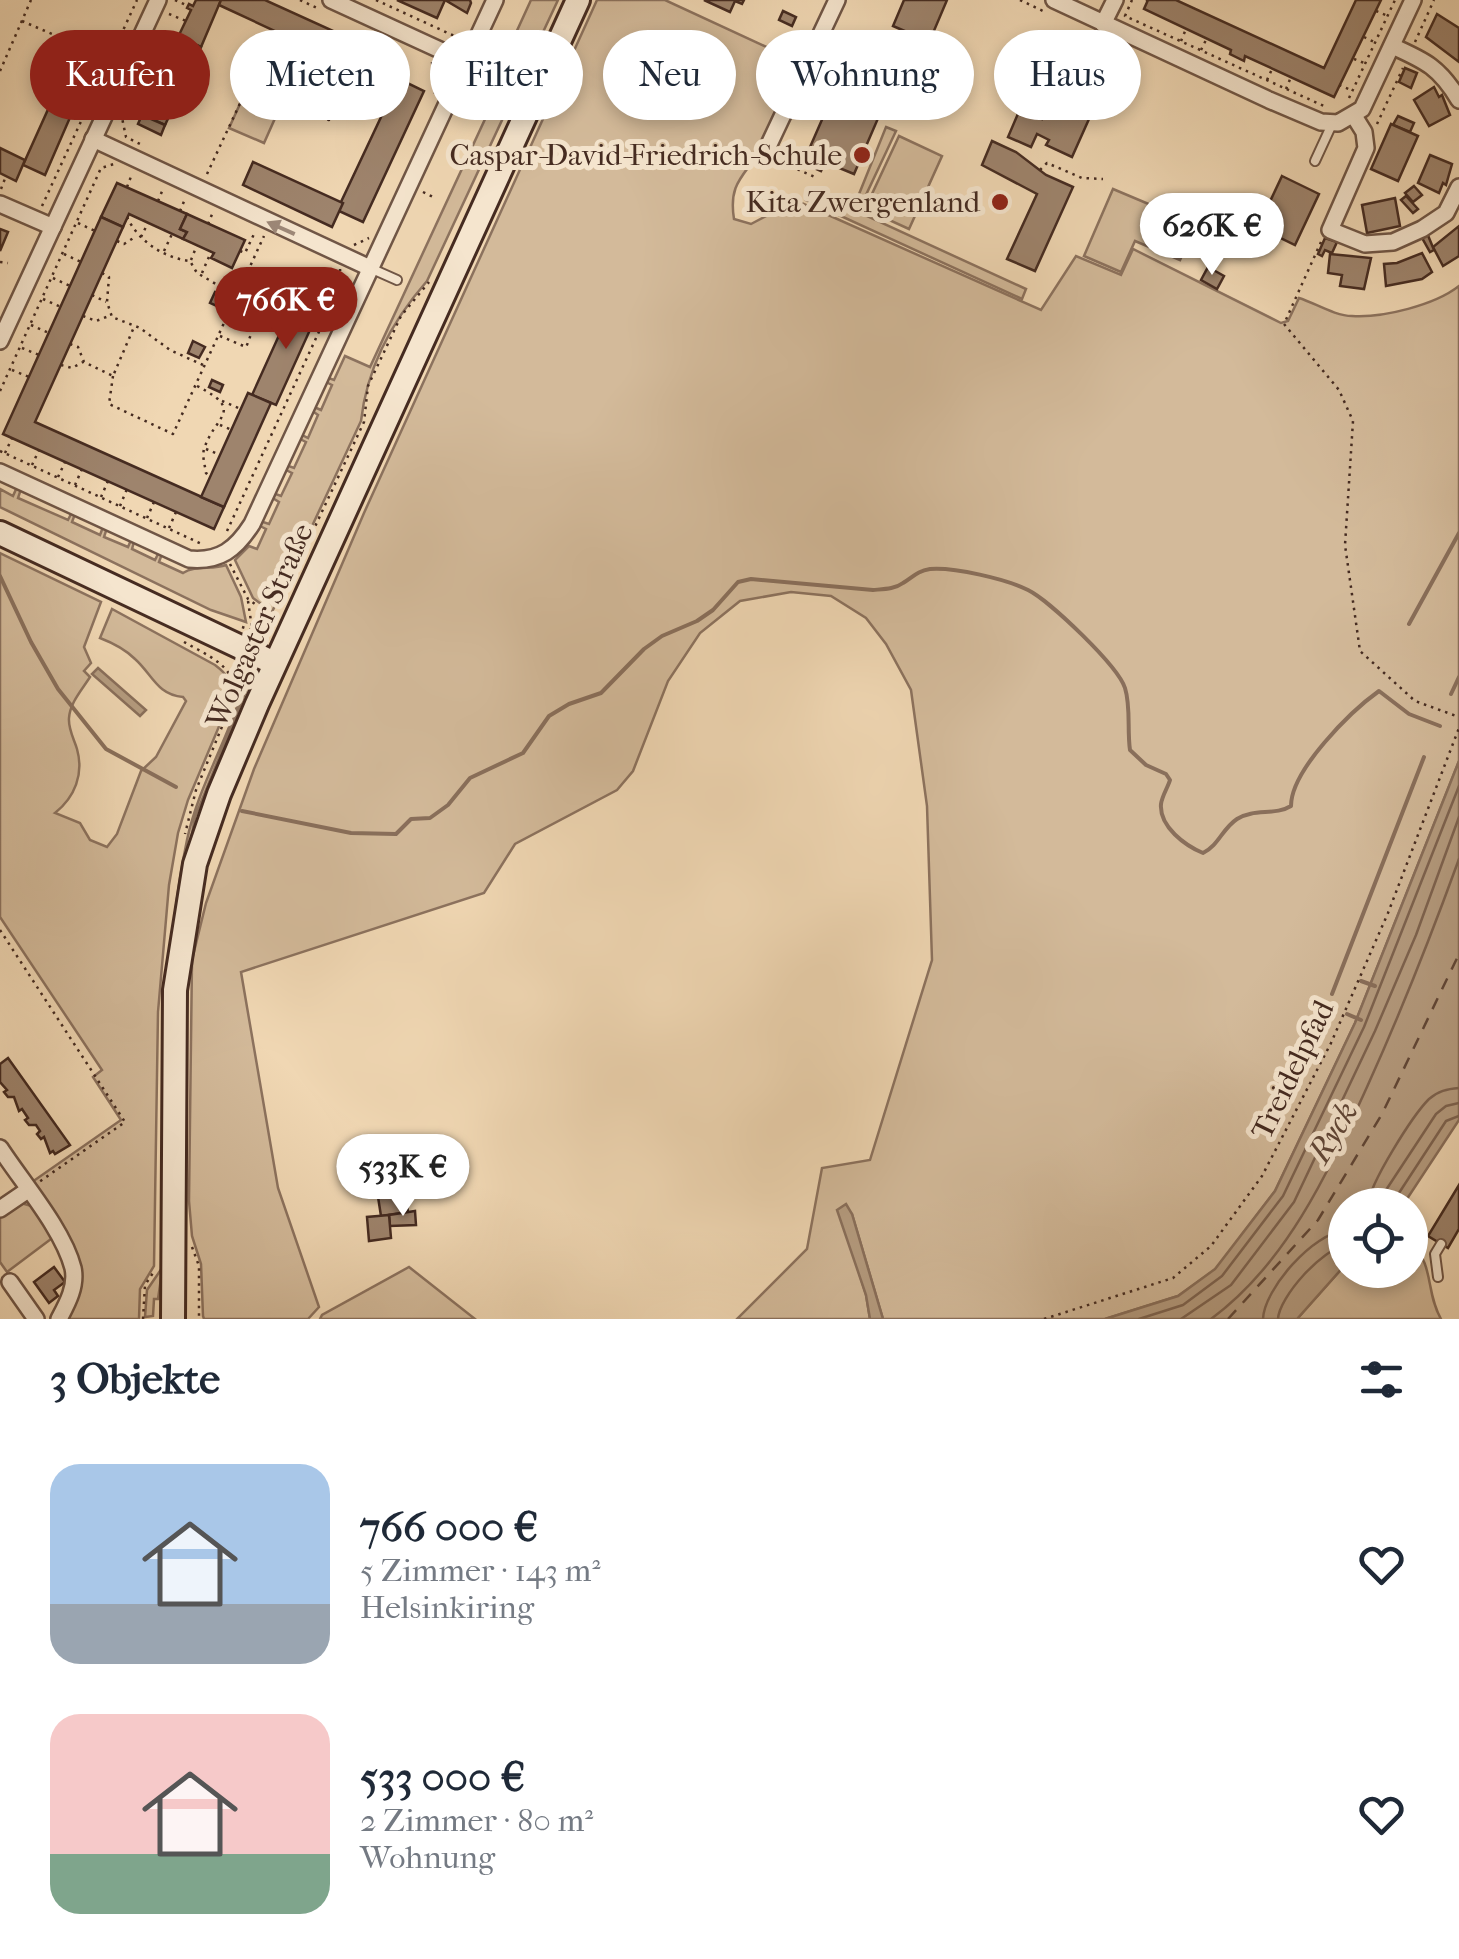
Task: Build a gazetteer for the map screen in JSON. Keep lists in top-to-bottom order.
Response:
{
  "streets": {
    "main road": ["Wolgaster Straße"],
    "path": ["Treidelpfad"]
  },
  "water": ["Ryck"],
  "places": ["Caspar-David-Friedrich-Schule", "Kita Zwergenland"],
  "page": {
    "chip": [
      "Kaufen",
      "Mieten",
      "Filter",
      "Neu",
      "Wohnung",
      "Haus"
    ],
    "price": ["626K €", "766K €", "533K €"],
    "heading": "3 Objekte",
    "list": [
      {
        "name": "766 000 €",
        "note": "5 Zimmer · 143 m² · Helsinkiring"
      },
      {
        "name": "533 000 €",
        "note": "2 Zimmer · 80 m² · Wohnung"
      }
    ]
  }
}
